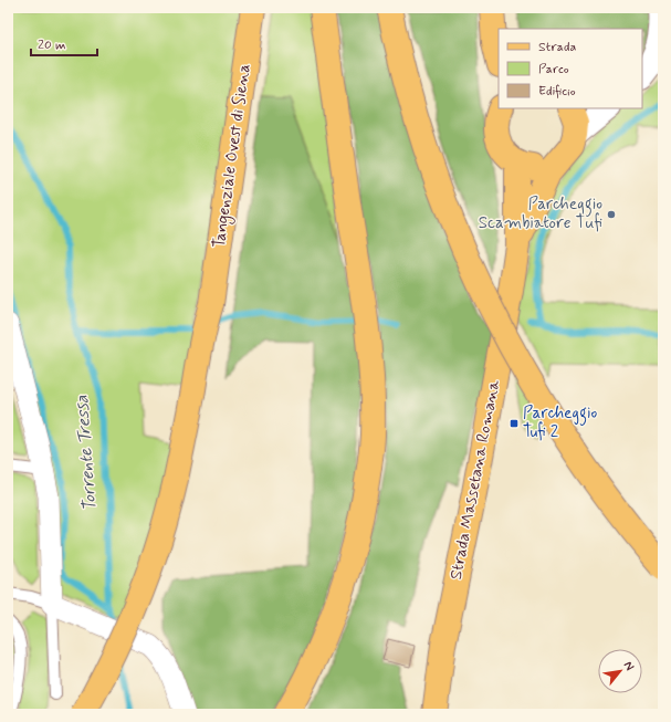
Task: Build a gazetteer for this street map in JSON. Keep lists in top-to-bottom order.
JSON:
{
  "streets": {
    "main road": ["Tangenziale Ovest di Siena", "Strada Massetana Romana"]
  },
  "water": ["Torrente Tressa"],
  "places": {
    "other": ["Parcheggio Scambiatore Tufi"],
    "transit": ["Parcheggio Tufi 2"]
  },
  "legend": ["Strada", "Parco", "Edificio"],
  "scale_bar": "20 m",
  "north": "top right"
}
